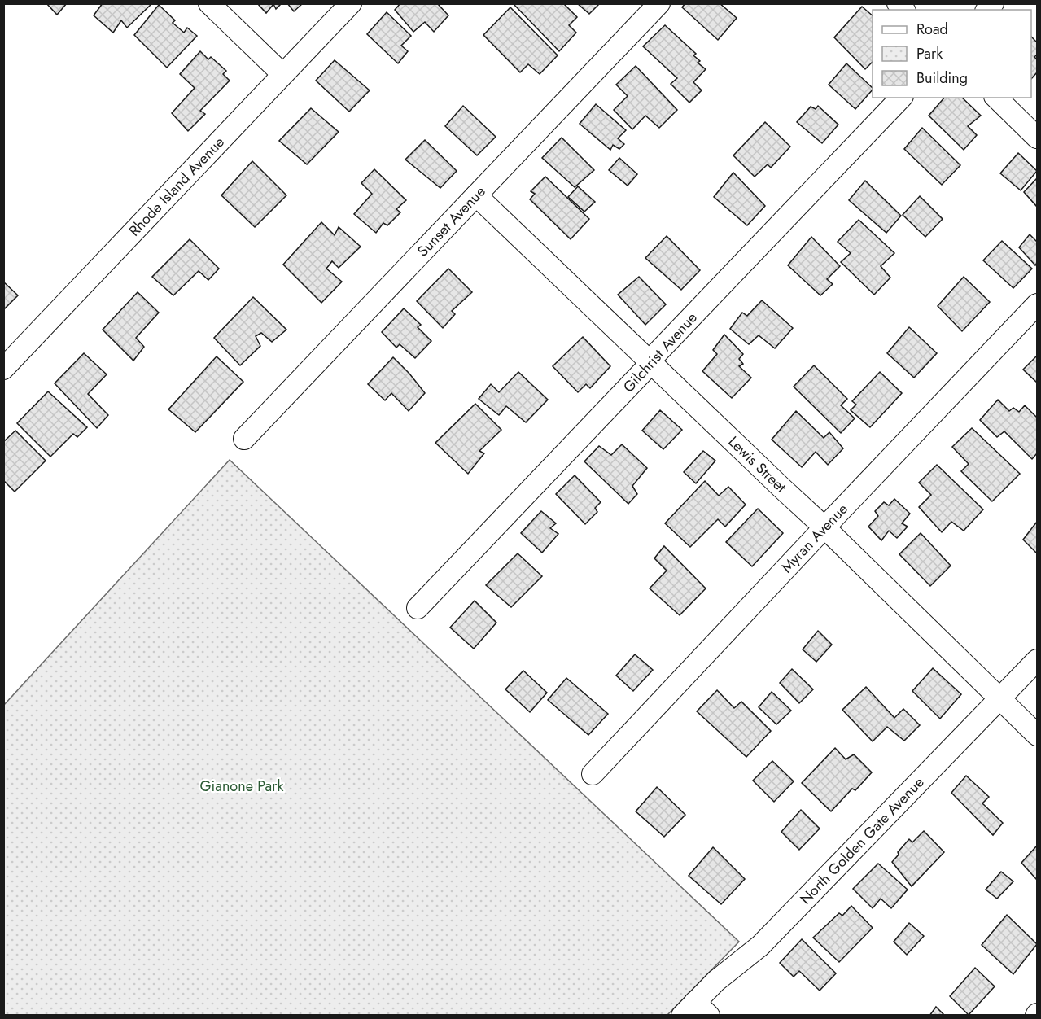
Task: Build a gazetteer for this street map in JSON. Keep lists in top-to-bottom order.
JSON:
{
  "streets": {
    "street": [
      "Rhode Island Avenue",
      "Sunset Avenue",
      "Gilchrist Avenue",
      "Lewis Street",
      "Myran Avenue",
      "North Golden Gate Avenue"
    ]
  },
  "crossings": [
    ["Sunset Avenue", "Lewis Street"],
    ["Gilchrist Avenue", "Lewis Street"],
    ["Lewis Street", "Myran Avenue"],
    ["Lewis Street", "North Golden Gate Avenue"]
  ],
  "parks": ["Gianone Park"],
  "legend": ["Road", "Park", "Building"]
}
